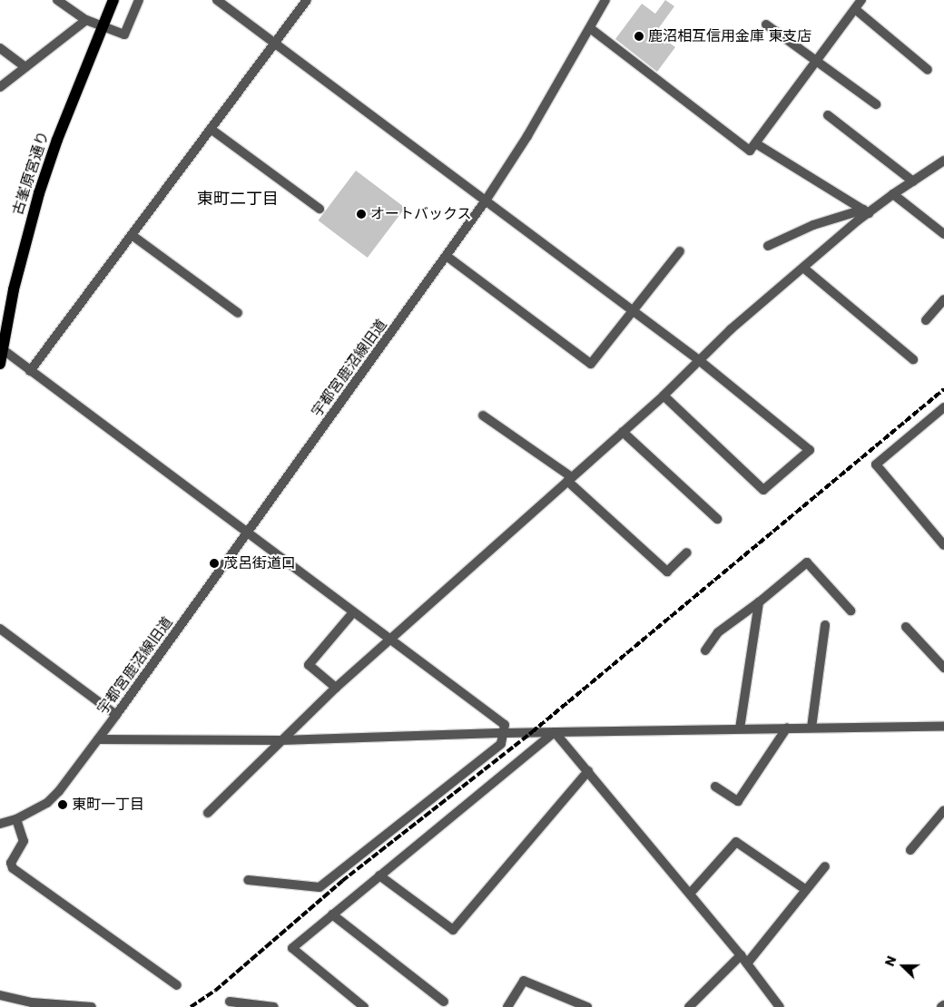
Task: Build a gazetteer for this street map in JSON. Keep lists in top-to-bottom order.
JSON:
{
  "streets": {
    "main road": ["古峯原宮通り"],
    "street": ["宇都宮鹿沼線旧道"]
  },
  "districts": ["東町二丁目"],
  "places": [
    "鹿沼相互信用金庫 東支店",
    "オートバックス",
    "茂呂街道口",
    "東町一丁目"
  ],
  "north": "left"
}
